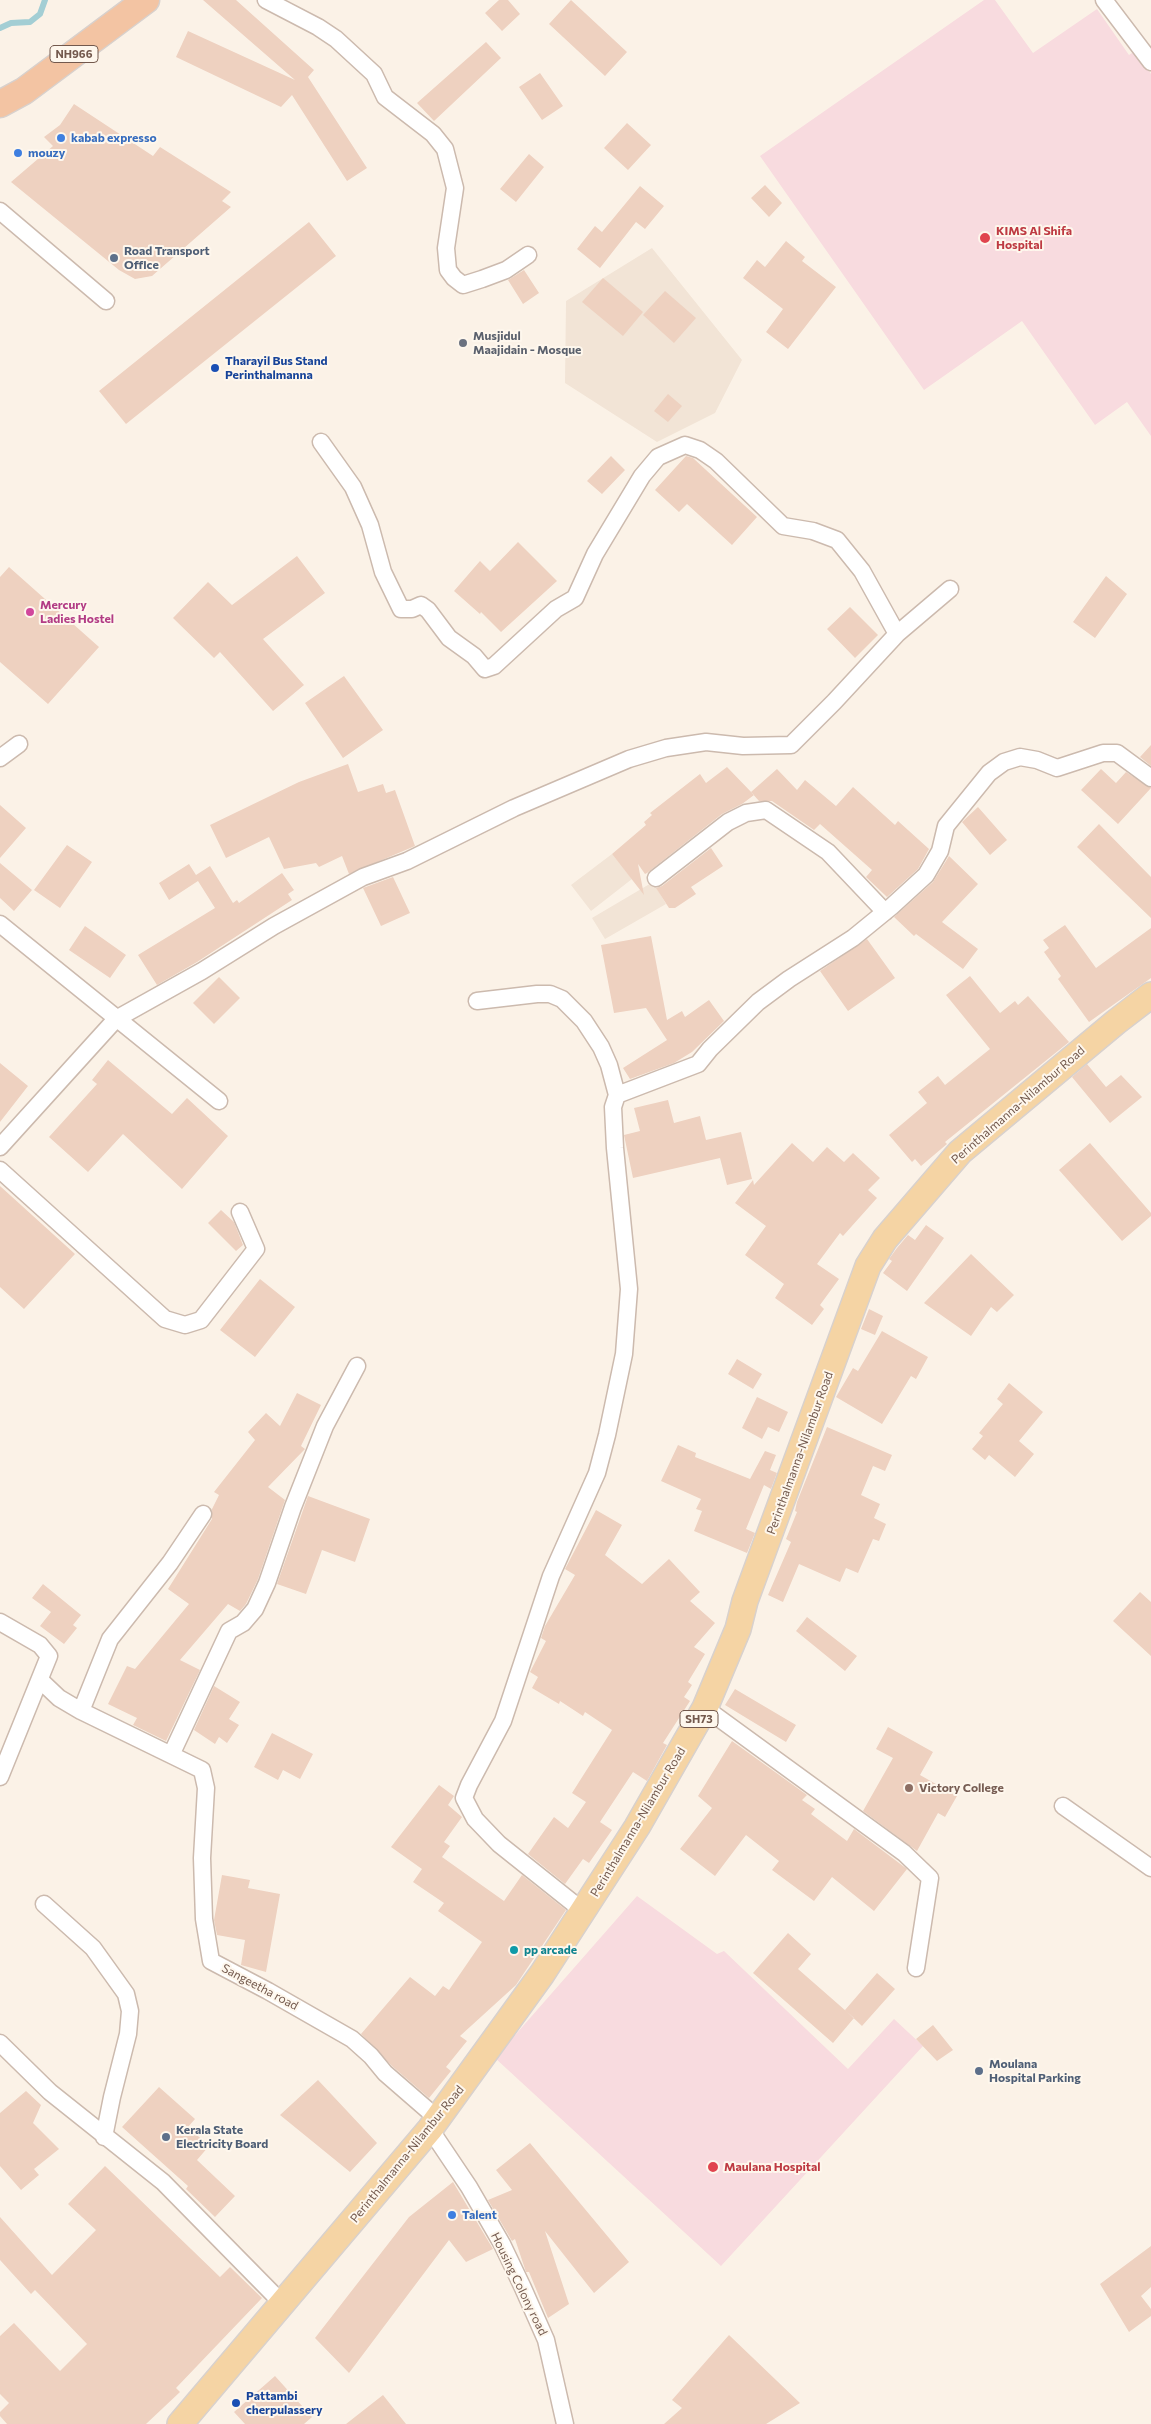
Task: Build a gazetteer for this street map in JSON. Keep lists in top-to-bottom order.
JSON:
{
  "streets": {
    "highway": ["NH966"],
    "main road": ["Perinthalmanna-Nilambur Road", "SH73"],
    "street": ["Sangeetha road", "Housing Colony road"]
  },
  "crossings": [
    ["Perinthalmanna-Nilambur Road", "Sangeetha road"],
    ["Perinthalmanna-Nilambur Road", "Housing Colony road"],
    ["Sangeetha road", "Housing Colony road"]
  ],
  "places": [
    "kabab expresso",
    "mouzy",
    "KIMS Al Shifa Hospital",
    "Road Transport Office",
    "Musjidul Maajidain - Mosque",
    "Tharayil Bus Stand Perinthalmanna",
    "Mercury Ladies Hostel",
    "Victory College",
    "pp arcade",
    "Moulana Hospital Parking",
    "Kerala State Electricity Board",
    "Maulana Hospital",
    "Talent",
    "Pattambi cherpulassery"
  ]
}
